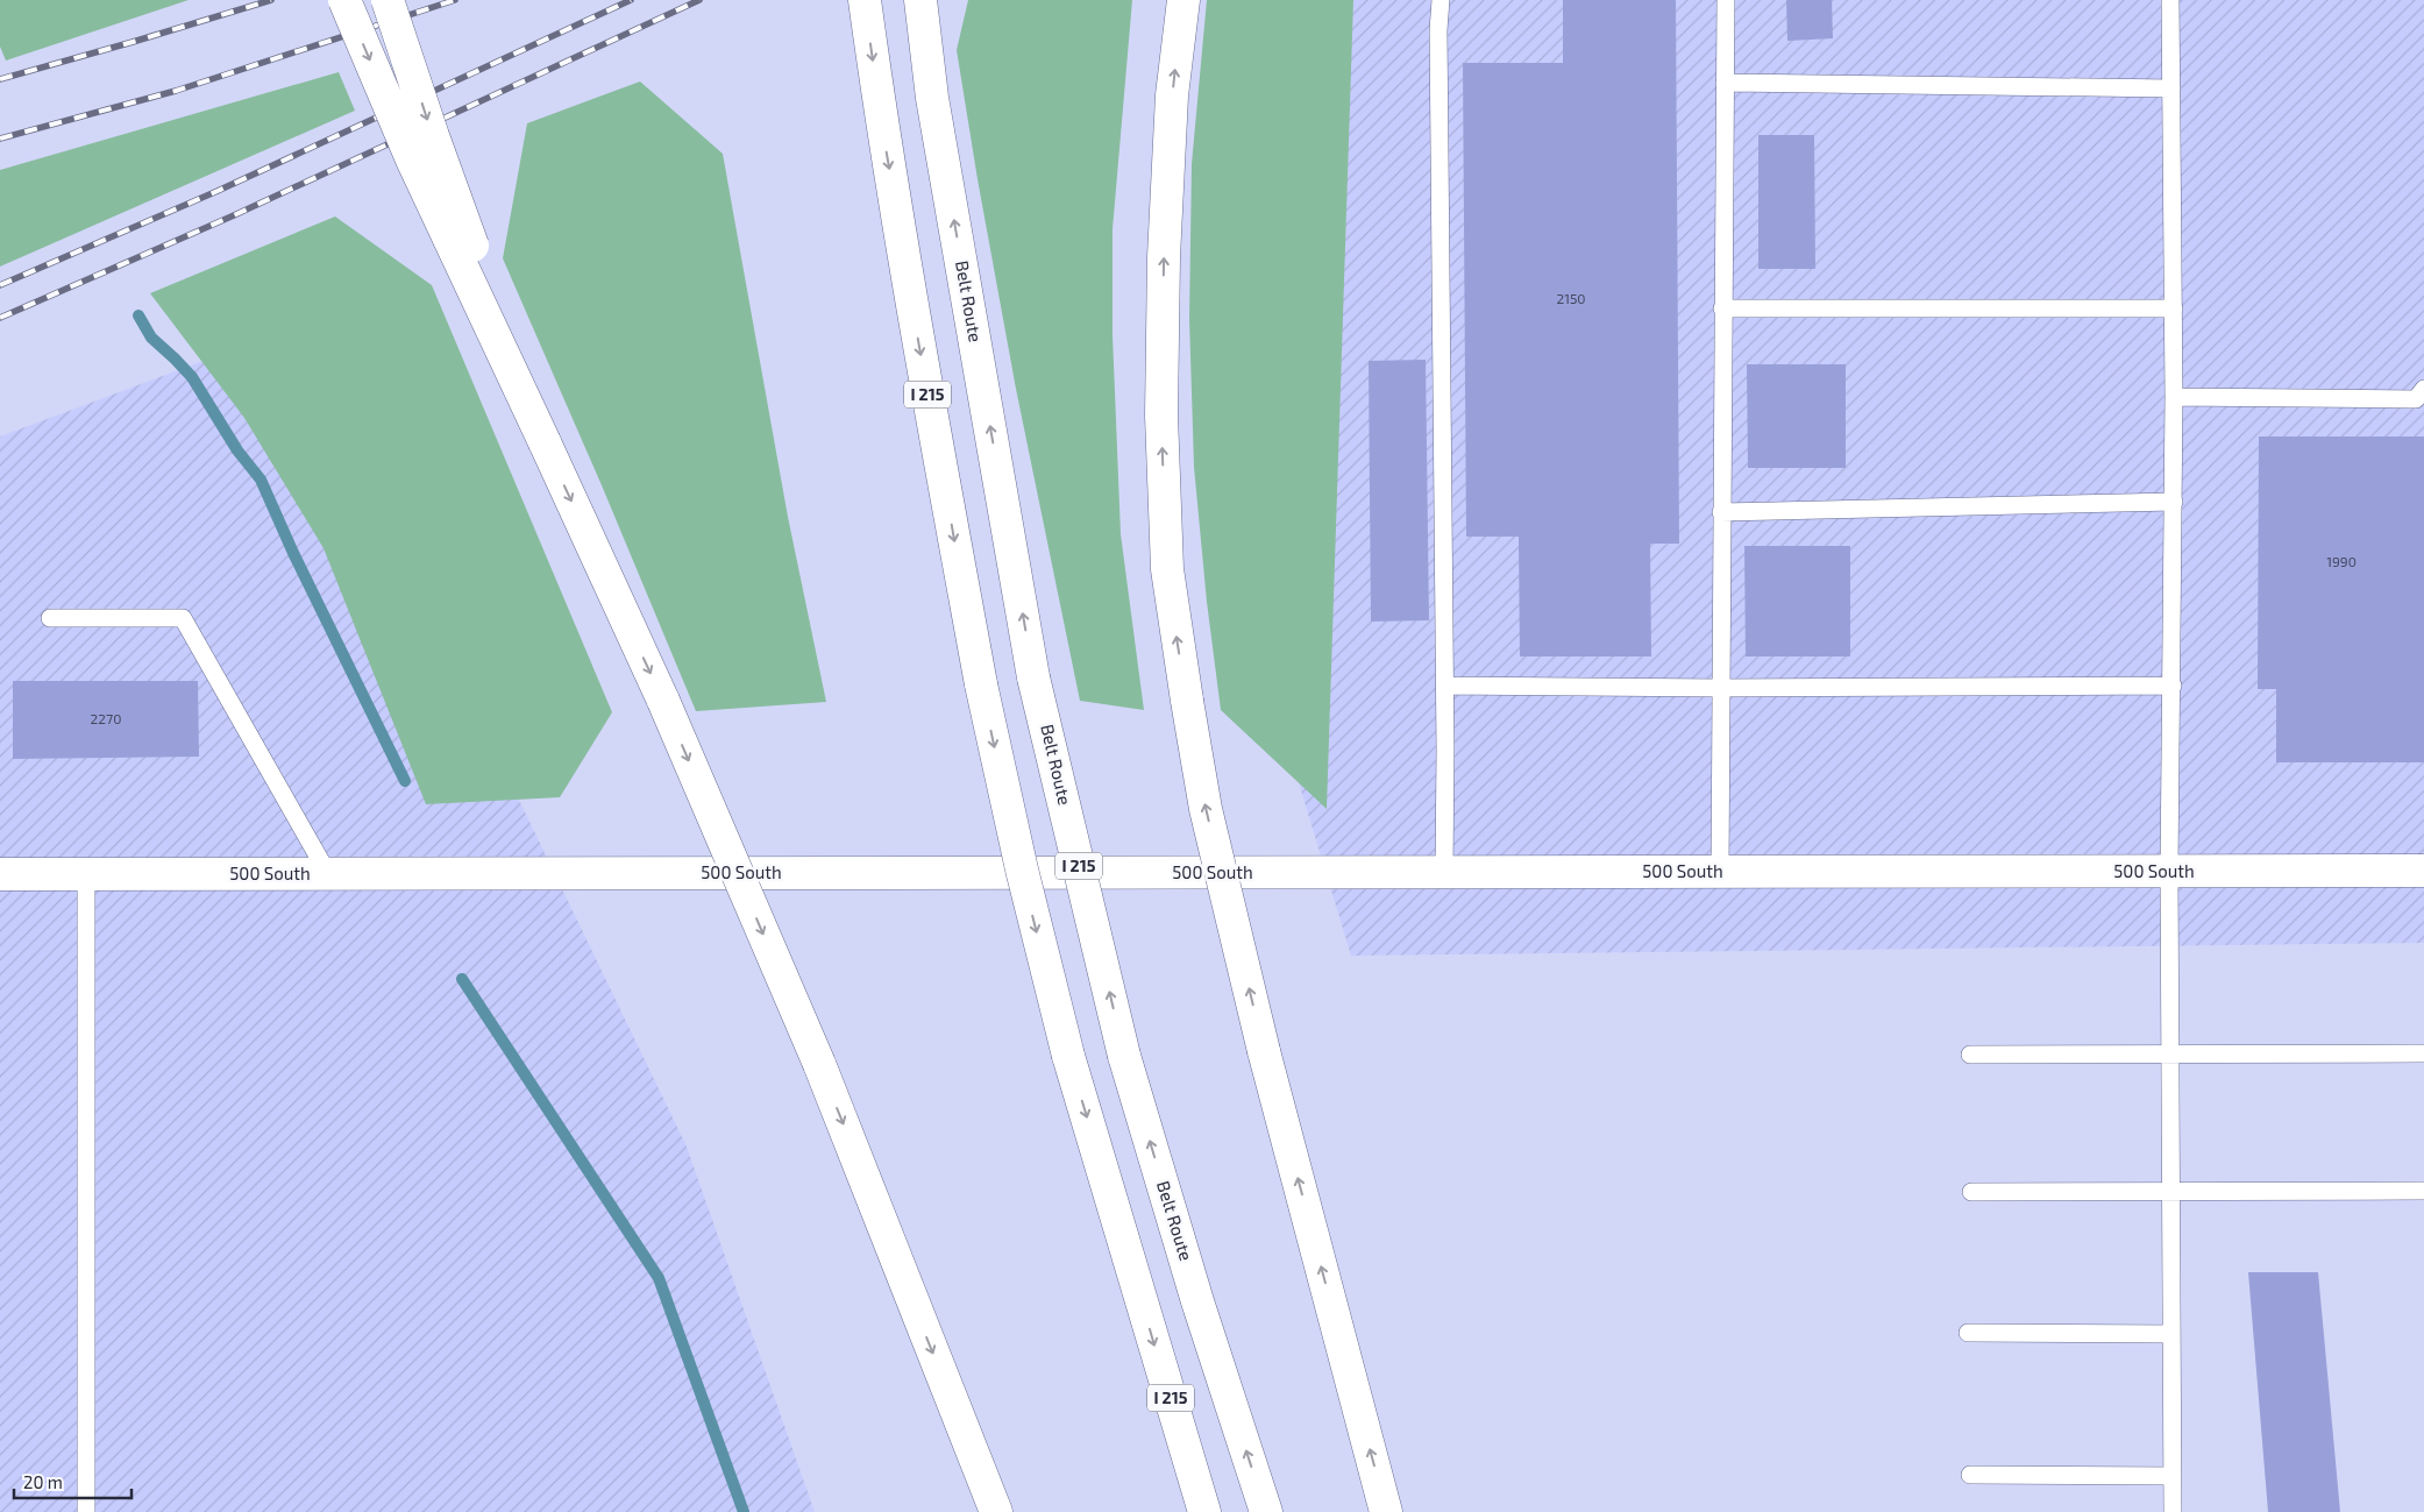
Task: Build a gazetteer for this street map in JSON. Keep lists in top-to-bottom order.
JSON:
{
  "streets": {
    "main road": ["Belt Route", "I 215", "500 South"]
  },
  "house_numbers": ["2150", "1990", "2270"],
  "scale_bar": "20 m"
}
